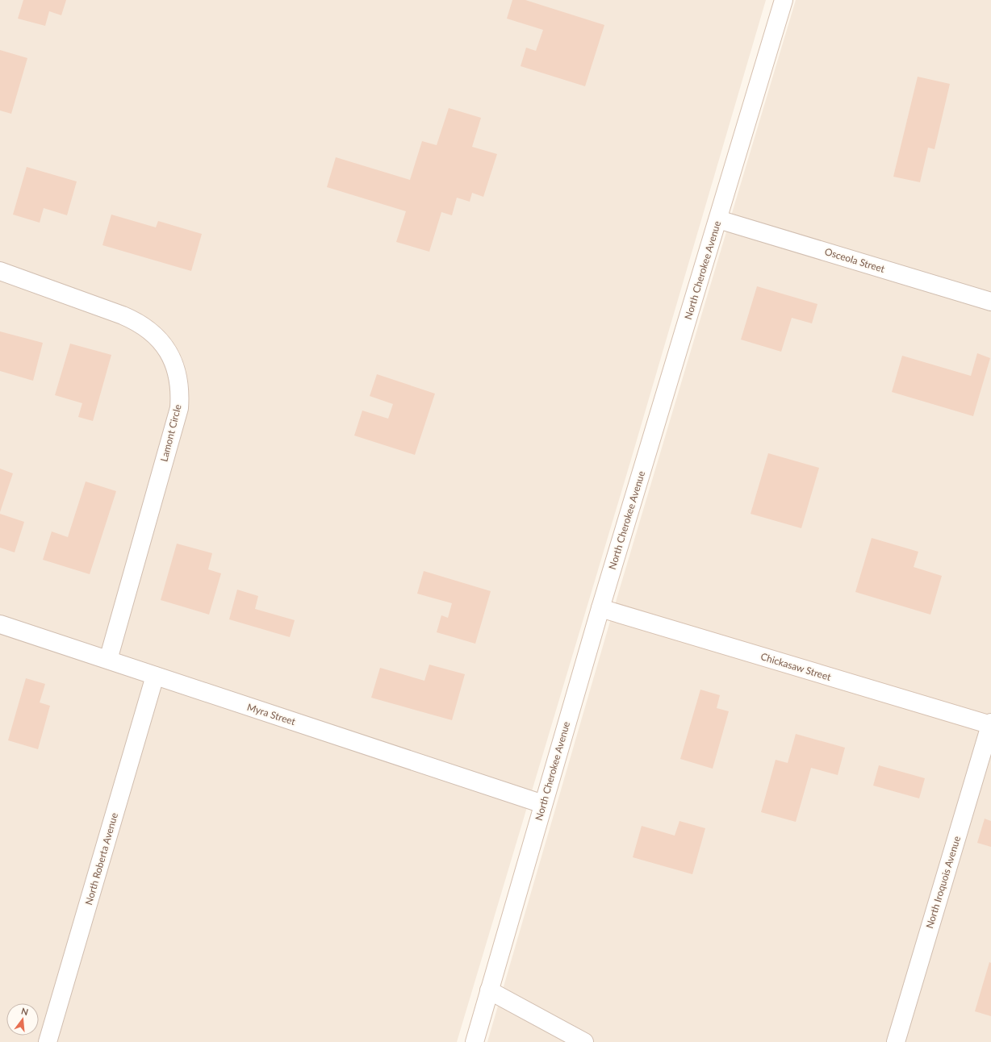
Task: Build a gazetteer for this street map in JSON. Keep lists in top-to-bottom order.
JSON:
{
  "streets": {
    "street": [
      "Osceola Street",
      "North Cherokee Avenue",
      "Lamont Circle",
      "Chickasaw Street",
      "Myra Street",
      "North Roberta Avenue",
      "North Iroquois Avenue"
    ]
  },
  "crossings": [
    ["Osceola Street", "North Cherokee Avenue"],
    ["North Cherokee Avenue", "Chickasaw Street"],
    ["North Cherokee Avenue", "Myra Street"],
    ["Lamont Circle", "Myra Street"],
    ["Chickasaw Street", "North Iroquois Avenue"],
    ["Myra Street", "North Roberta Avenue"]
  ],
  "north": "top"
}
